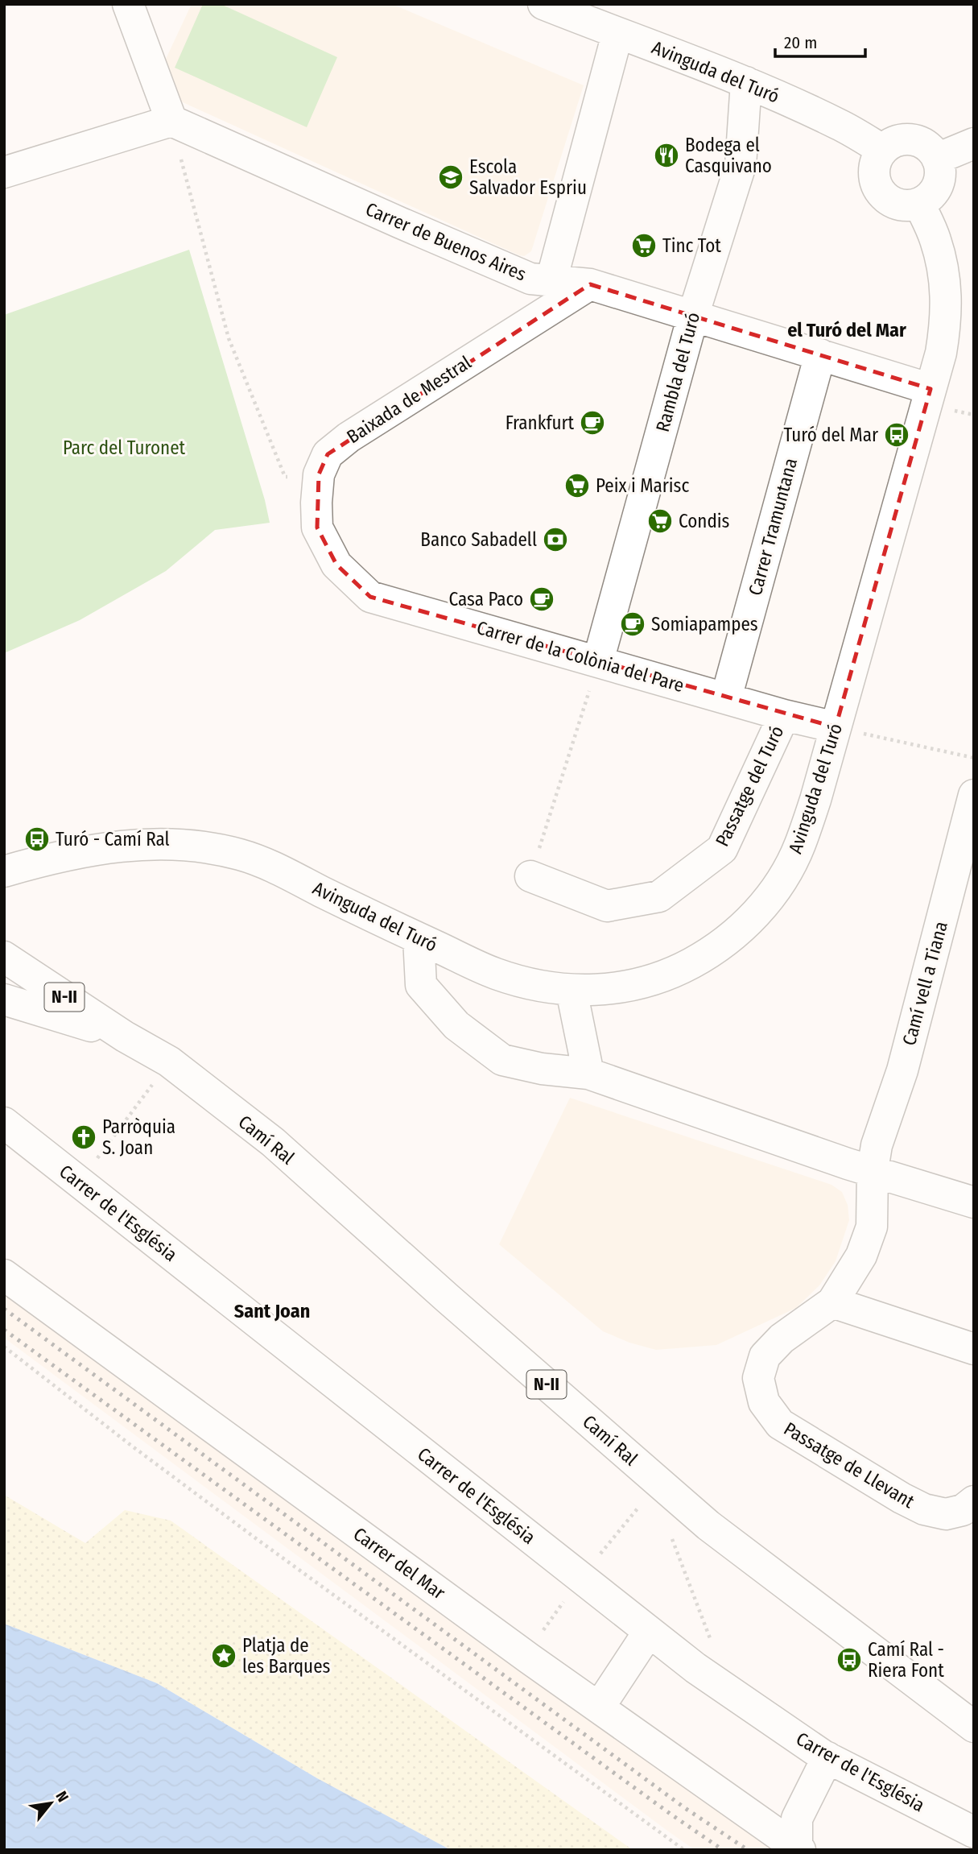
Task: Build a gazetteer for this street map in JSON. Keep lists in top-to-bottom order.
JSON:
{
  "streets": {
    "street": [
      "Avinguda del Turó",
      "Carrer de Buenos Aires",
      "Rambla del Turó",
      "Baixada de Mestral",
      "Carrer Tramuntana",
      "Carrer de la Colònia del Pare",
      "Passatge del Turó",
      "Camí vell a Tiana",
      "N-II",
      "Camí Ral",
      "Carrer de l'Església",
      "Passatge de Llevant",
      "Carrer del Mar"
    ]
  },
  "crossings": [
    ["Avinguda del Turó", "Carrer de Buenos Aires"],
    ["Avinguda del Turó", "Rambla del Turó"],
    ["Avinguda del Turó", "Carrer de la Colònia del Pare"],
    ["Carrer de Buenos Aires", "Rambla del Turó"],
    ["Carrer de Buenos Aires", "Baixada de Mestral"],
    ["Carrer de Buenos Aires", "Carrer Tramuntana"],
    ["Rambla del Turó", "Carrer de la Colònia del Pare"],
    ["Baixada de Mestral", "Carrer de la Colònia del Pare"],
    ["Carrer Tramuntana", "Carrer de la Colònia del Pare"],
    ["Carrer de la Colònia del Pare", "Passatge del Turó"],
    ["Camí vell a Tiana", "Passatge de Llevant"],
    ["Carrer de l'Església", "Carrer del Mar"]
  ],
  "districts": ["el Turó del Mar", "Sant Joan"],
  "parks": ["Parc del Turonet"],
  "places": {
    "restaurant": ["Bodega el Casquivano"],
    "school or university": ["Escola Salvador Espriu"],
    "supermarket": ["Tinc Tot", "Peix i Marisc", "Condis"],
    "cafe": ["Frankfurt", "Casa Paco", "Somiapampes"],
    "bus stop": ["Turó del Mar", "Turó - Camí Ral", "Camí Ral - Riera Font"],
    "bank": ["Banco Sabadell"],
    "church": ["Parròquia S. Joan"],
    "place": ["Platja de les Barques"]
  },
  "scale_bar": "20 m",
  "north": "top right"
}
